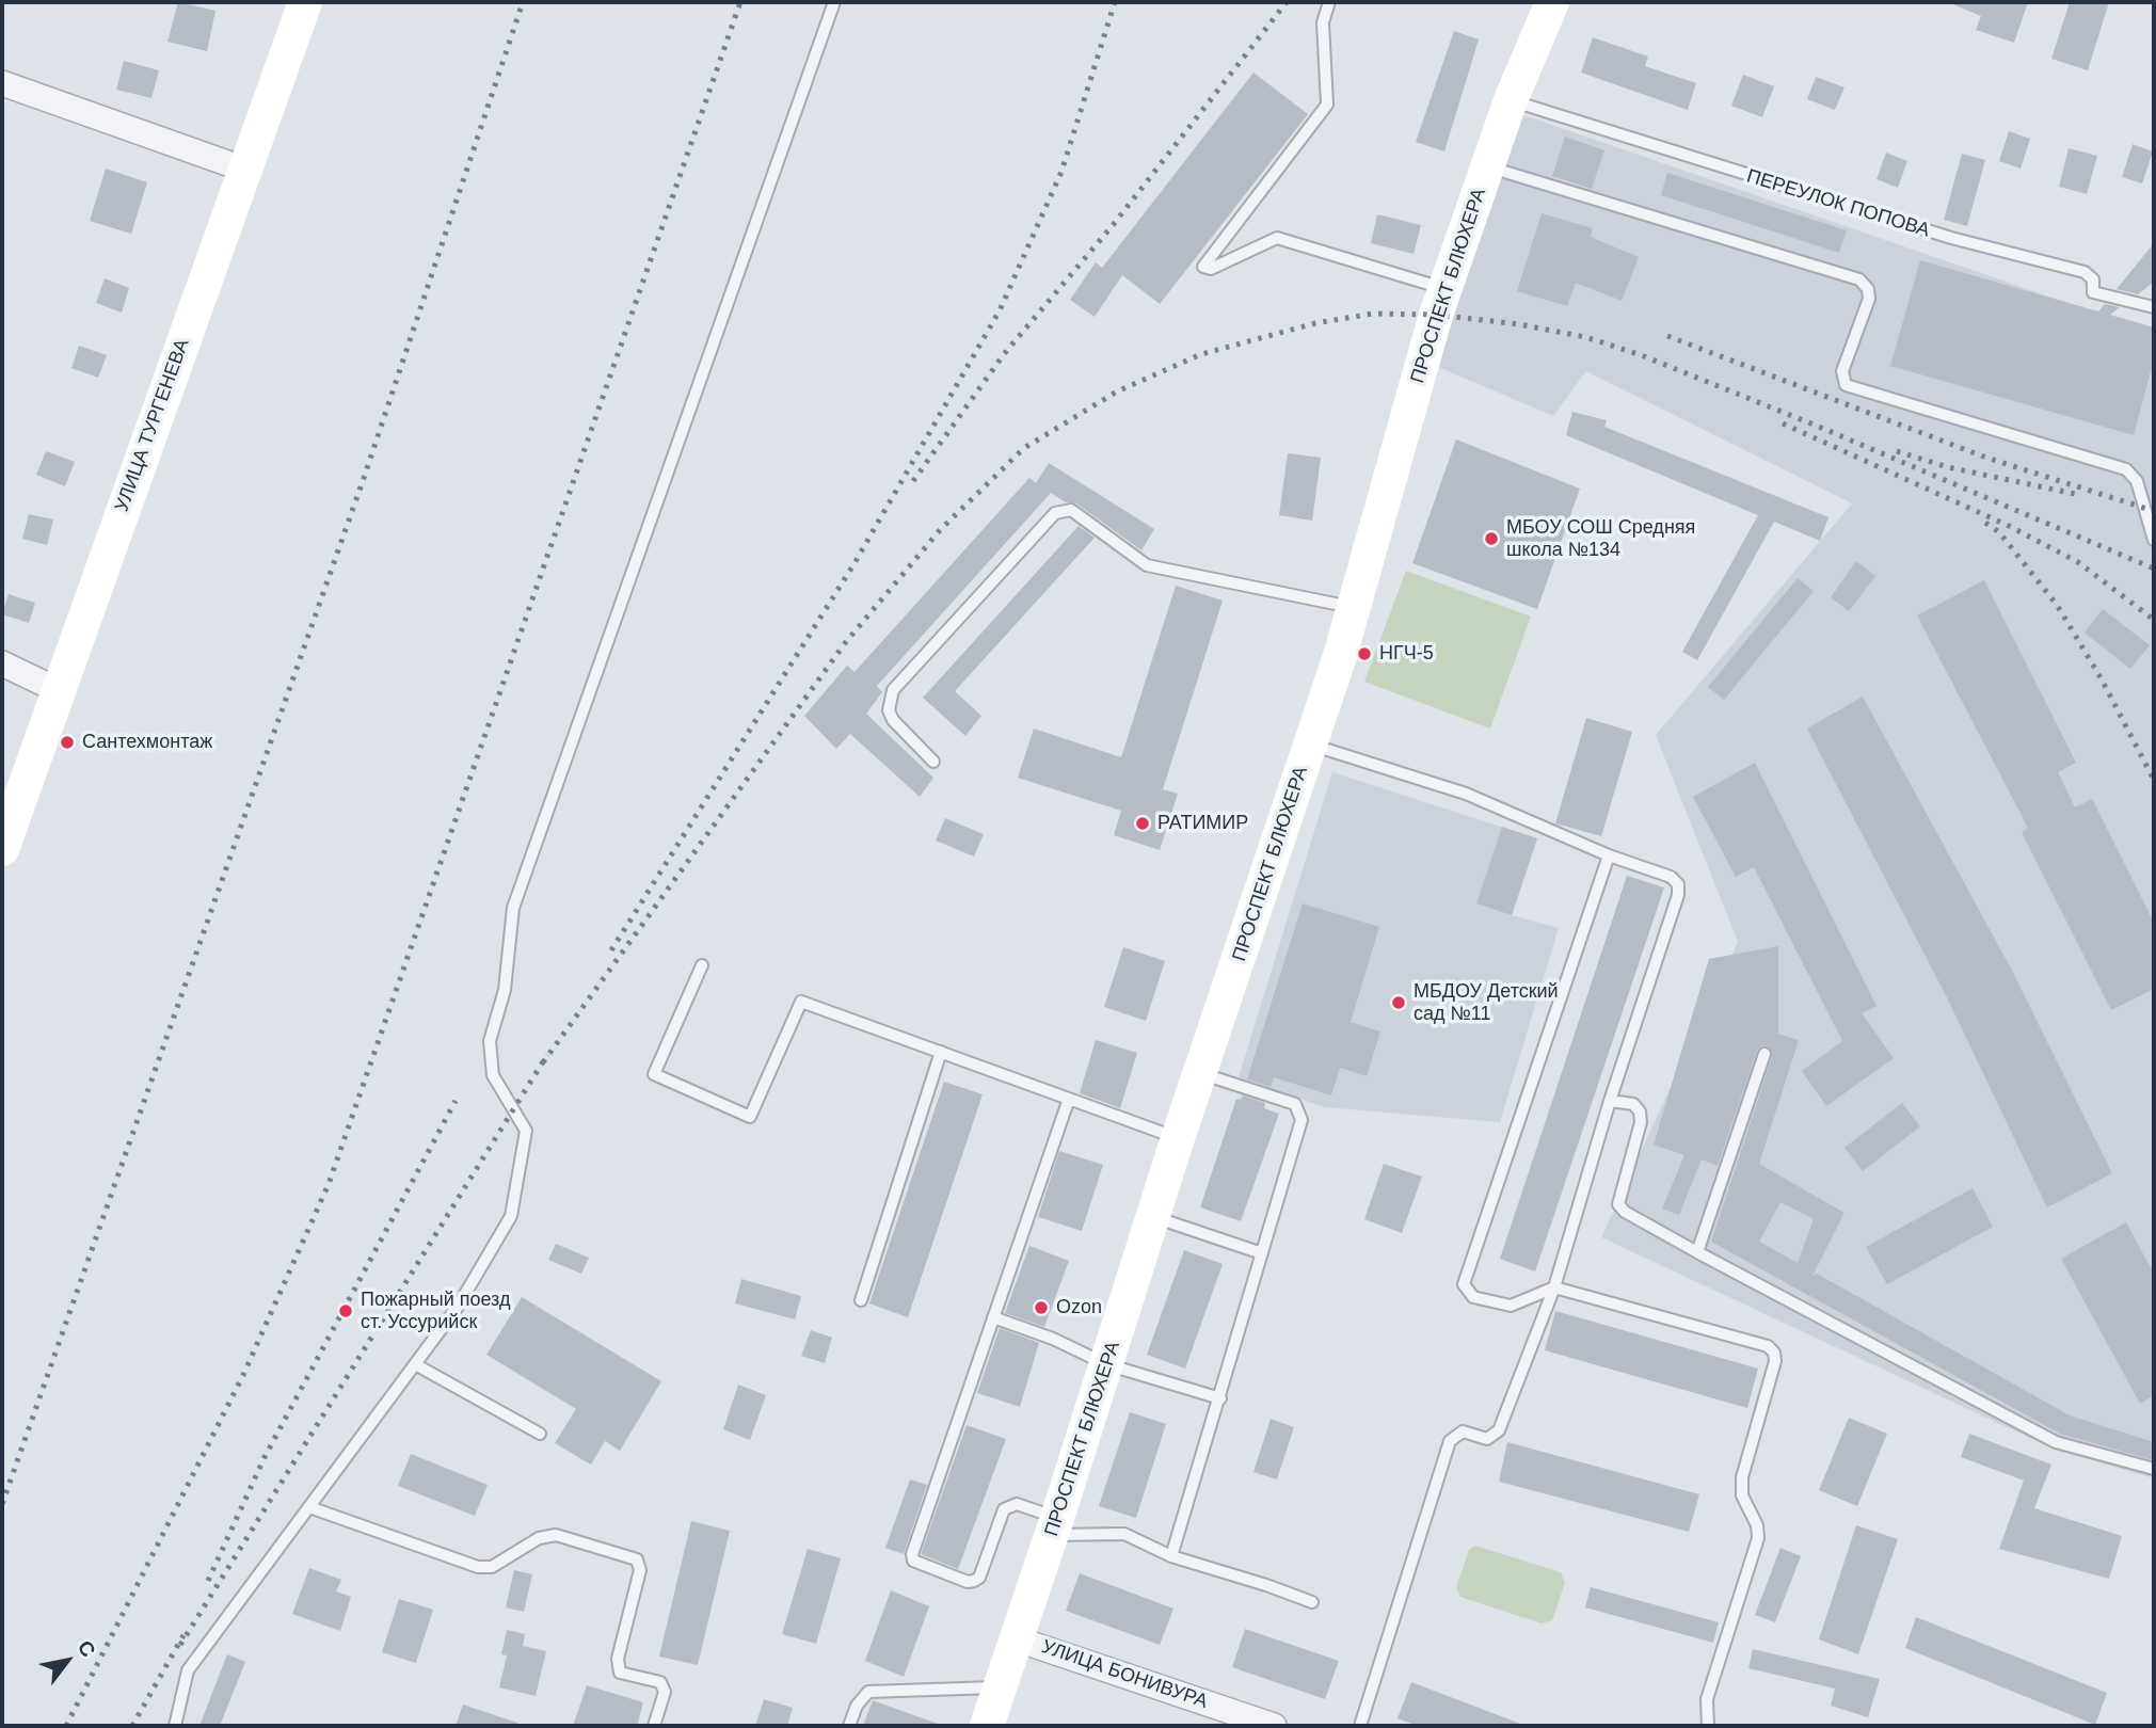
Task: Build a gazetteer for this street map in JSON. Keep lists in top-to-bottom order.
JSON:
{
  "streets": {
    "street": ["ПРОСПЕКТ БЛЮХЕРА", "УЛИЦА ТУРГЕНЕВА", "УЛИЦА БОНИВУРА"],
    "lane": ["ПЕРЕУЛОК ПОПОВА"]
  },
  "crossings": [
    ["ПЕРЕУЛОК ПОПОВА", "ПРОСПЕКТ БЛЮХЕРА"],
    ["ПРОСПЕКТ БЛЮХЕРА", "УЛИЦА БОНИВУРА"]
  ],
  "places": [
    "МБОУ СОШ Средняя школа №134",
    "НГЧ-5",
    "Сантехмонтаж",
    "РАТИМИР",
    "МБДОУ Детский сад №11",
    "Ozon",
    "Пожарный поезд ст. Уссурийск"
  ],
  "north": "top right"
}
